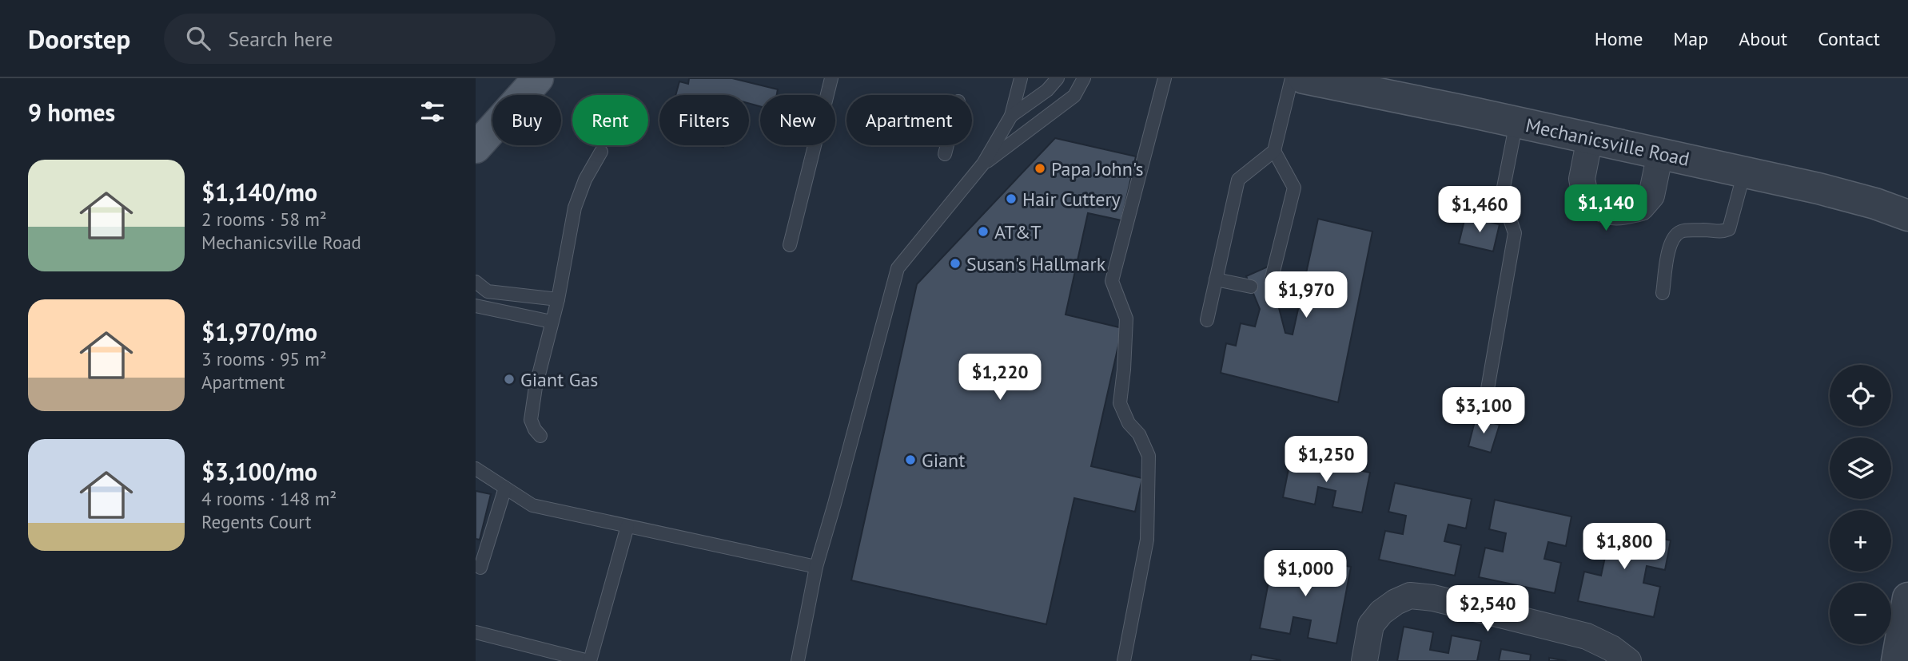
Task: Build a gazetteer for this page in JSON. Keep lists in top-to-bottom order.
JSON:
{
  "streets": {
    "street": ["Mechanicsville Road"]
  },
  "places": [
    "Papa John's",
    "Hair Cuttery",
    "AT&T",
    "Susan's Hallmark",
    "Giant Gas",
    "Giant"
  ],
  "page": {
    "header": "Doorstep",
    "search": "Search here",
    "nav": [
      "Home",
      "Map",
      "About",
      "Contact"
    ],
    "heading": "9 homes",
    "chip": [
      "Buy",
      "Rent",
      "Filters",
      "New",
      "Apartment"
    ],
    "list": [
      {
        "name": "$1,140/mo",
        "note": "2 rooms · 58 m² · Mechanicsville Road"
      },
      {
        "name": "$1,970/mo",
        "note": "3 rooms · 95 m² · Apartment"
      },
      {
        "name": "$3,100/mo",
        "note": "4 rooms · 148 m² · Regents Court"
      }
    ],
    "price": [
      "$1,140",
      "$1,460",
      "$1,970",
      "$1,220",
      "$3,100",
      "$1,250",
      "$1,800",
      "$1,000",
      "$2,540"
    ],
    "map_buttons": ["+", "−"]
  }
}
